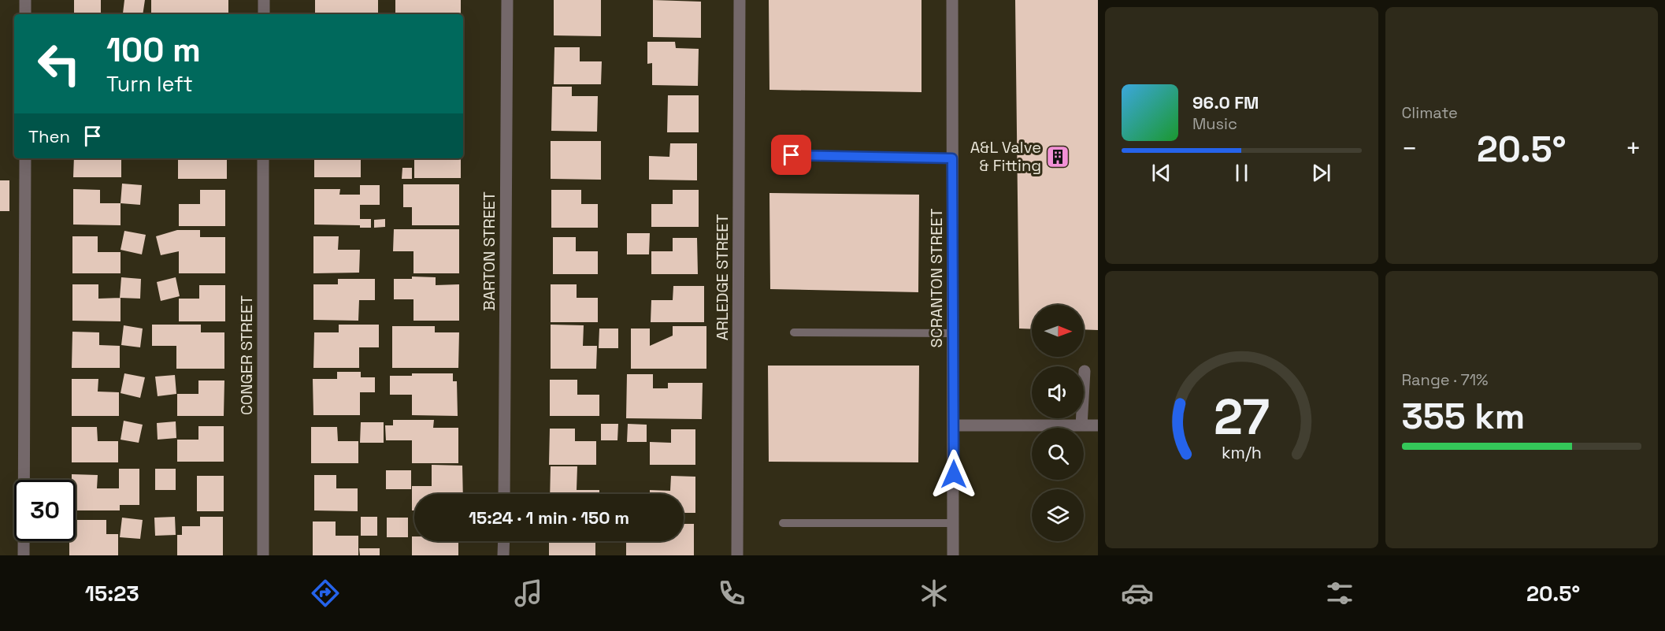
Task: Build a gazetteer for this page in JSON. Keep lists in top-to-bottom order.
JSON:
{
  "streets": {
    "street": [
      "BARTON STREET",
      "ARLEDGE STREET",
      "SCRANTON STREET",
      "CONGER STREET"
    ]
  },
  "places": {
    "building": ["A&L Valve & Fitting"]
  },
  "north": "right",
  "page": {
    "tile": [
      "Climate",
      ["Range · 71%", "355 km"]
    ],
    "turn": ["100 m", "Turn left"],
    "song": ["96.0 FM", "Music"],
    "then": "Then",
    "heat": ["−", "20.5°", "+"],
    "limit": "30",
    "trip": "15:24 · 1 min · 150 m",
    "tabs": ["15:23", "20.5°"],
    "gauge": ["27", "km/h"]
  }
}
